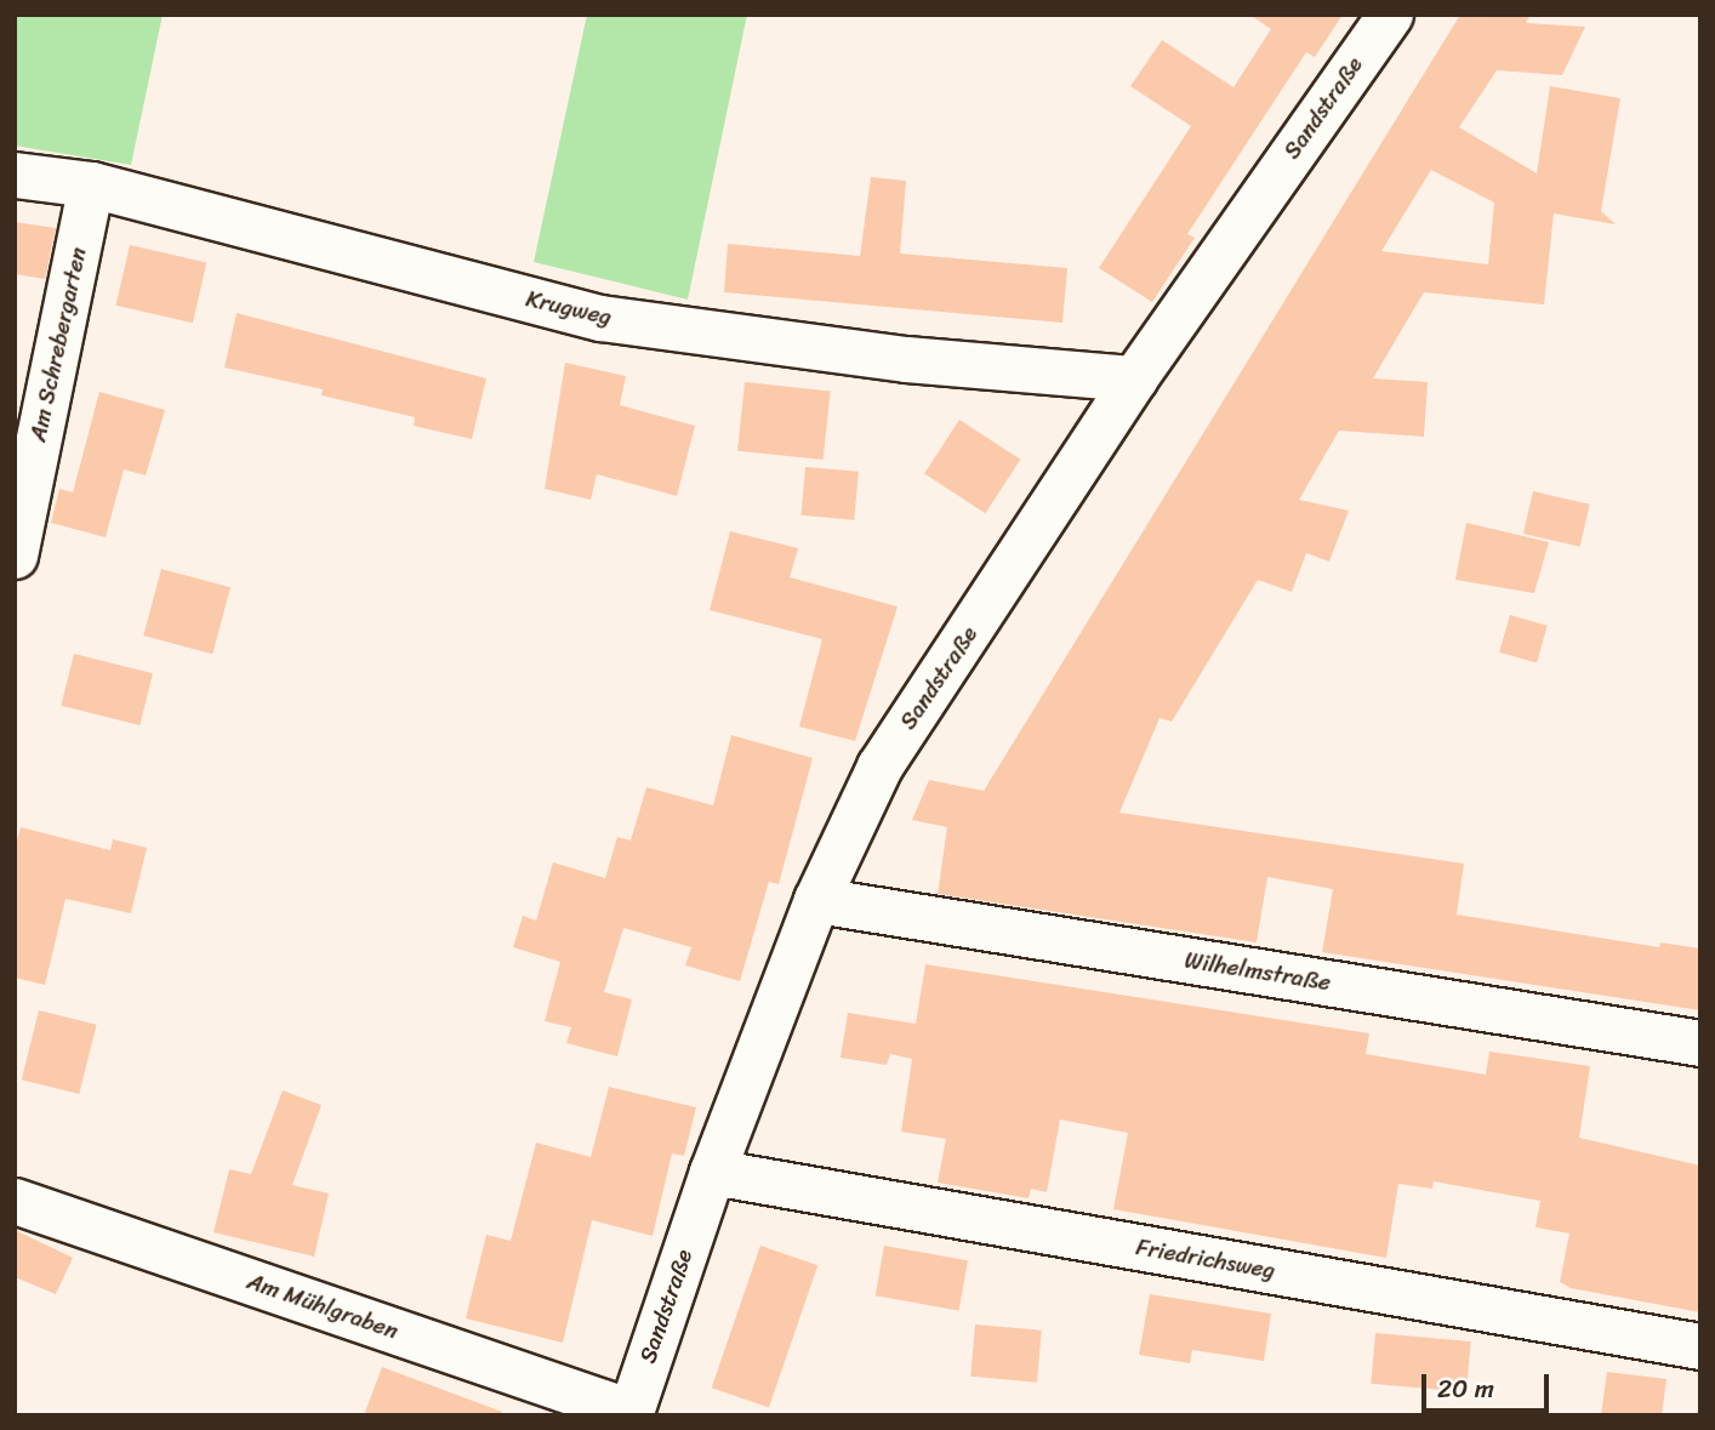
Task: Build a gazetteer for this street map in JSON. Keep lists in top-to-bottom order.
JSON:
{
  "streets": {
    "street": [
      "Sandstraße",
      "Krugweg",
      "Am Schrebergarten",
      "Wilhelmstraße",
      "Friedrichsweg",
      "Am Mühlgraben"
    ]
  },
  "crossings": [
    ["Sandstraße", "Krugweg"],
    ["Sandstraße", "Wilhelmstraße"],
    ["Sandstraße", "Friedrichsweg"],
    ["Sandstraße", "Am Mühlgraben"],
    ["Krugweg", "Am Schrebergarten"]
  ],
  "scale_bar": "20 m"
}
